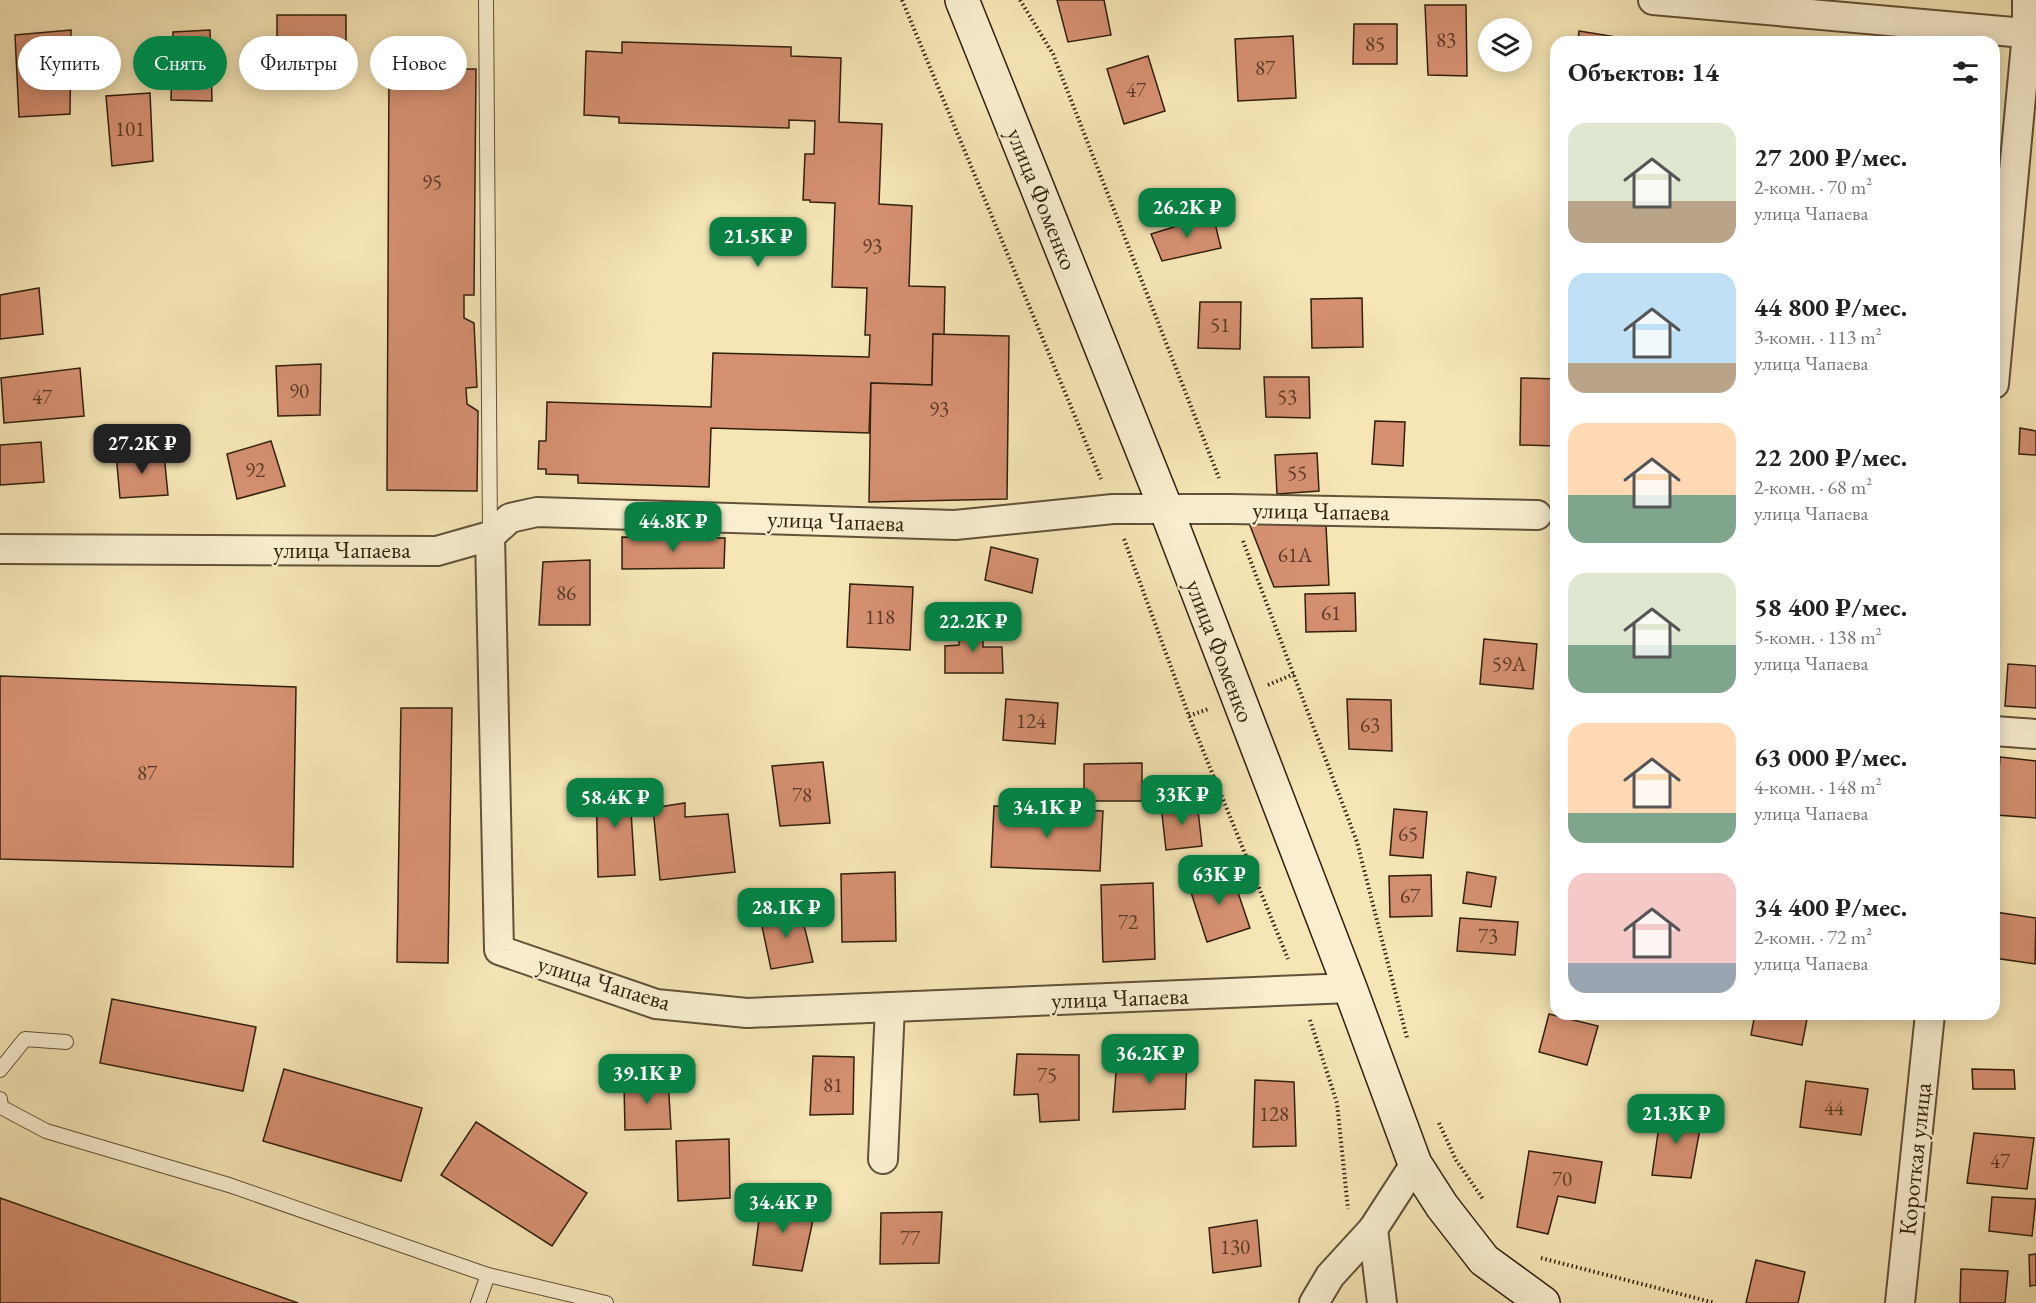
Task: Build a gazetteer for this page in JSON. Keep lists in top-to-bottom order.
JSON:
{
  "streets": {
    "main road": ["улица Фоменко"],
    "street": ["улица Чапаева", "Короткая улица"]
  },
  "crossings": [
    ["улица Фоменко", "улица Чапаева"]
  ],
  "house_numbers": [
    "83",
    "85",
    "87",
    "47",
    "101",
    "95",
    "93",
    "51",
    "90",
    "47",
    "53",
    "93",
    "92",
    "55",
    "61А",
    "86",
    "61",
    "118",
    "59А",
    "124",
    "63",
    "87",
    "78",
    "65",
    "67",
    "72",
    "73",
    "75",
    "81",
    "44",
    "128",
    "47",
    "70",
    "77",
    "130"
  ],
  "page": {
    "chip": [
      "Купить",
      "Снять",
      "Фильтры",
      "Новое"
    ],
    "heading": "Объектов: 14",
    "list": [
      {
        "name": "27 200 ₽/мес.",
        "note": "2-комн. · 70 m² · улица Чапаева"
      },
      {
        "name": "44 800 ₽/мес.",
        "note": "3-комн. · 113 m² · улица Чапаева"
      },
      {
        "name": "22 200 ₽/мес.",
        "note": "2-комн. · 68 m² · улица Чапаева"
      },
      {
        "name": "58 400 ₽/мес.",
        "note": "5-комн. · 138 m² · улица Чапаева"
      },
      {
        "name": "63 000 ₽/мес.",
        "note": "4-комн. · 148 m² · улица Чапаева"
      },
      {
        "name": "34 400 ₽/мес.",
        "note": "2-комн. · 72 m² · улица Чапаева"
      }
    ],
    "price": [
      "26.2K ₽",
      "21.5K ₽",
      "27.2K ₽",
      "44.8K ₽",
      "22.2K ₽",
      "33K ₽",
      "58.4K ₽",
      "34.1K ₽",
      "63K ₽",
      "28.1K ₽",
      "36.2K ₽",
      "39.1K ₽",
      "21.3K ₽",
      "34.4K ₽"
    ]
  }
}
